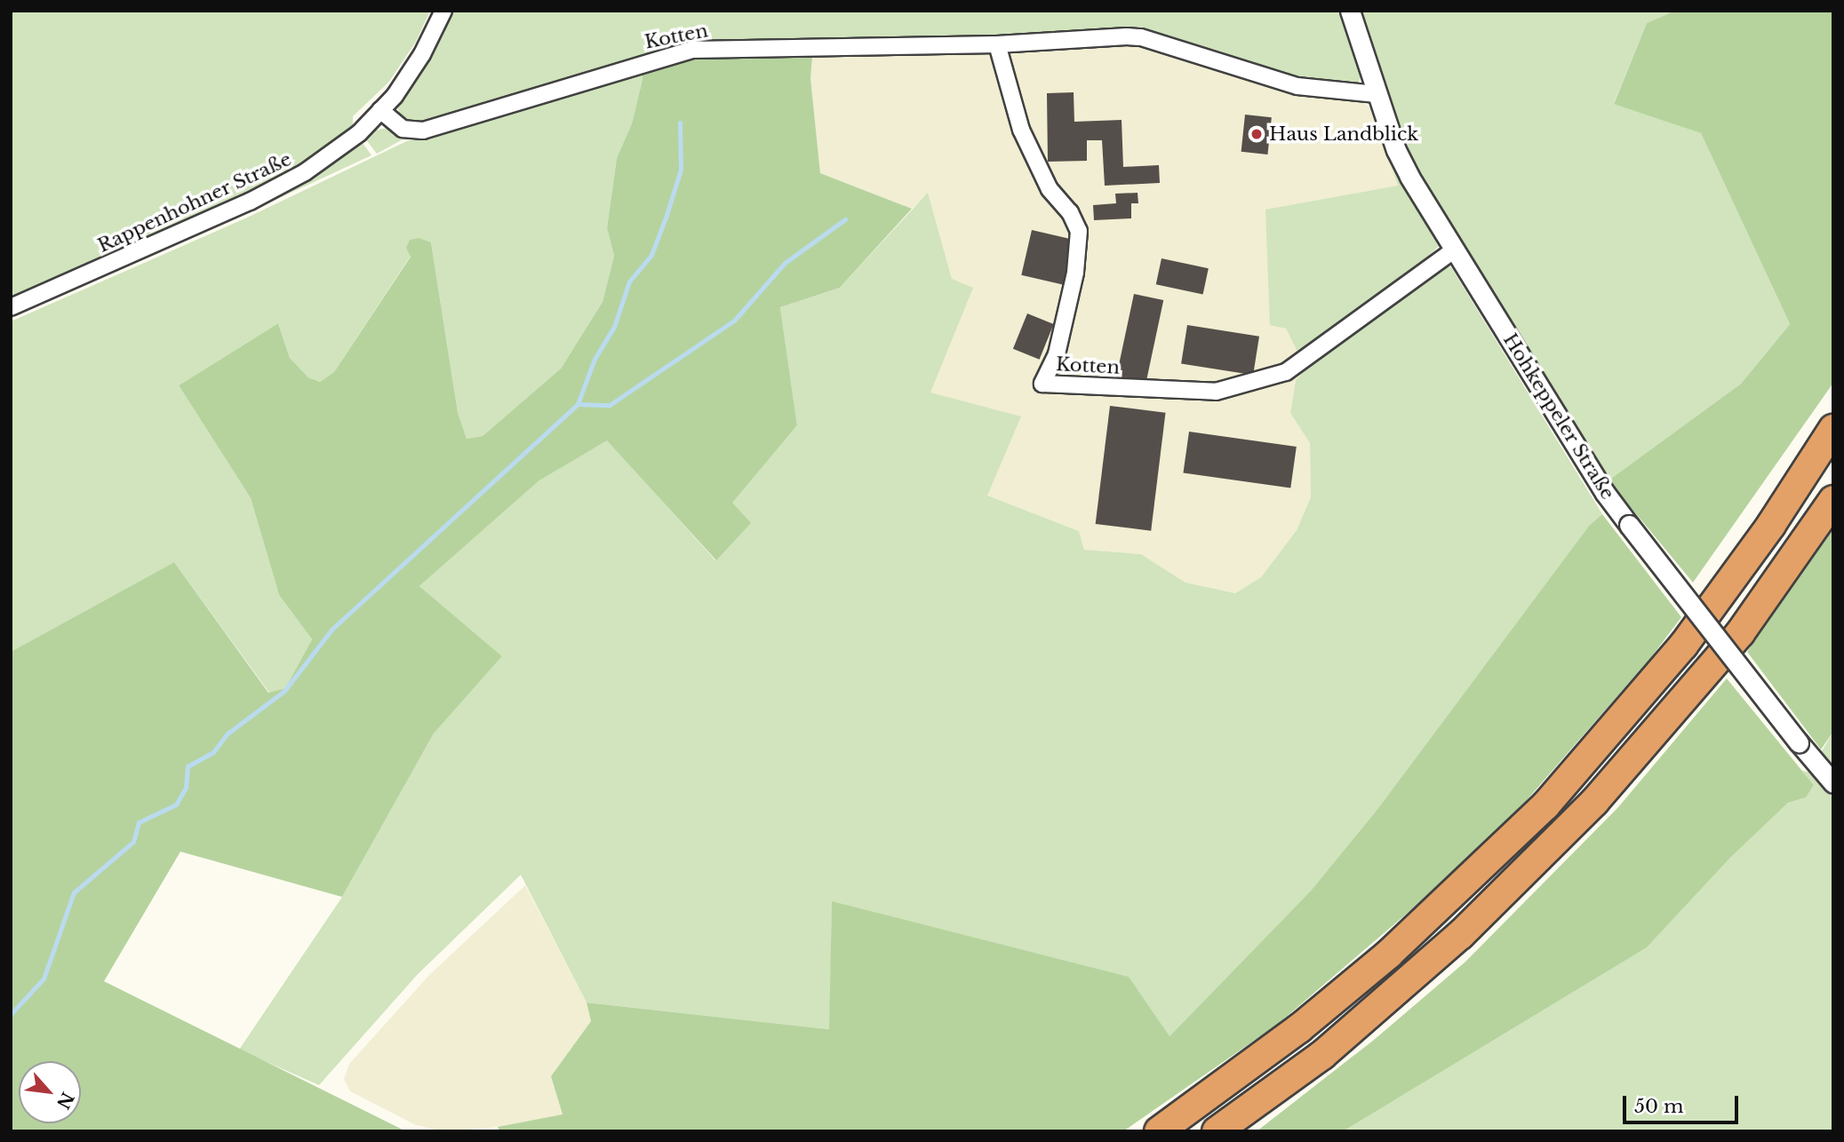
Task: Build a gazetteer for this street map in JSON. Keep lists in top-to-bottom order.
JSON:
{
  "streets": {
    "street": ["Kotten", "Rappenhohner Straße", "Hohkeppeler Straße"]
  },
  "crossings": [
    ["Kotten", "Rappenhohner Straße"],
    ["Kotten", "Hohkeppeler Straße"]
  ],
  "places": ["Haus Landblick"],
  "scale_bar": "50 m",
  "north": "bottom right"
}
